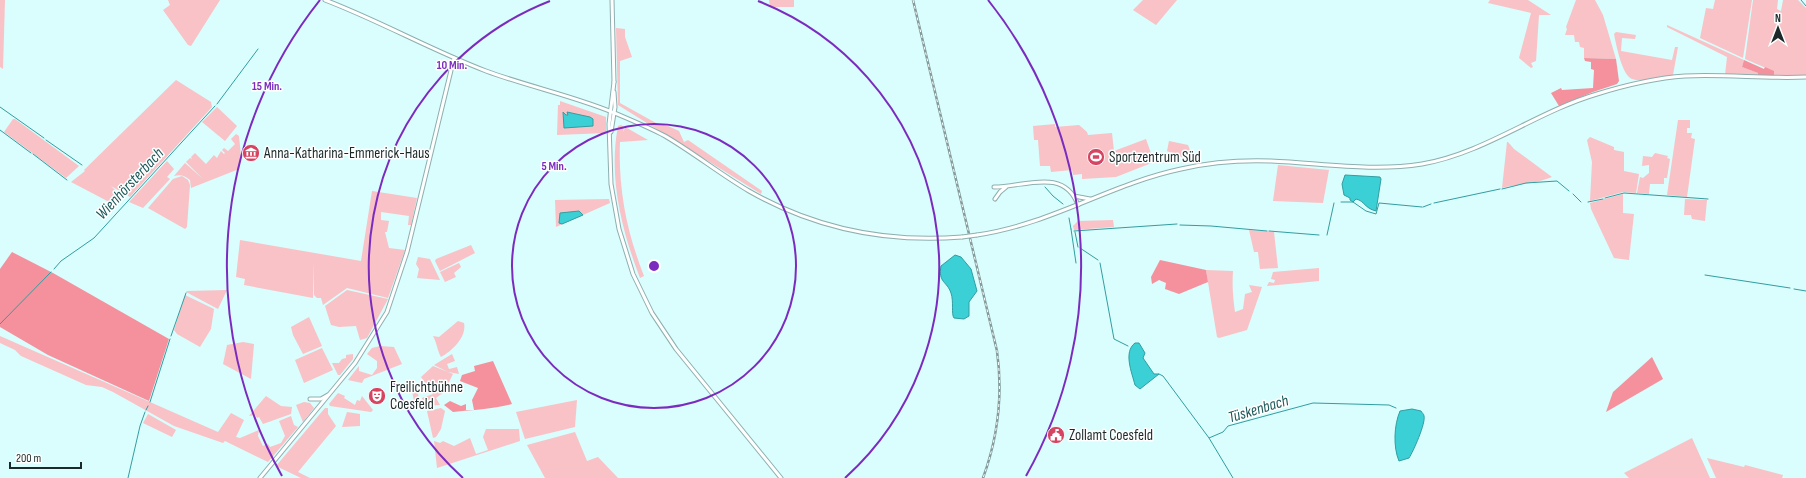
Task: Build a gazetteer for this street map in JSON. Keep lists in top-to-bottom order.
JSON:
{
  "water": ["Wienhörsterbach", "Tüskenbach"],
  "places": {
    "museum": ["Anna-Katharina-Emmerick-Haus"],
    "sports": ["Sportzentrum Süd"],
    "theatre": ["Freilichtbühne Coesfeld"],
    "public building": ["Zollamt Coesfeld"]
  },
  "scale_bar": "200 m",
  "north": "top",
  "rings": ["10 Min.", "15 Min.", "5 Min."]
}
